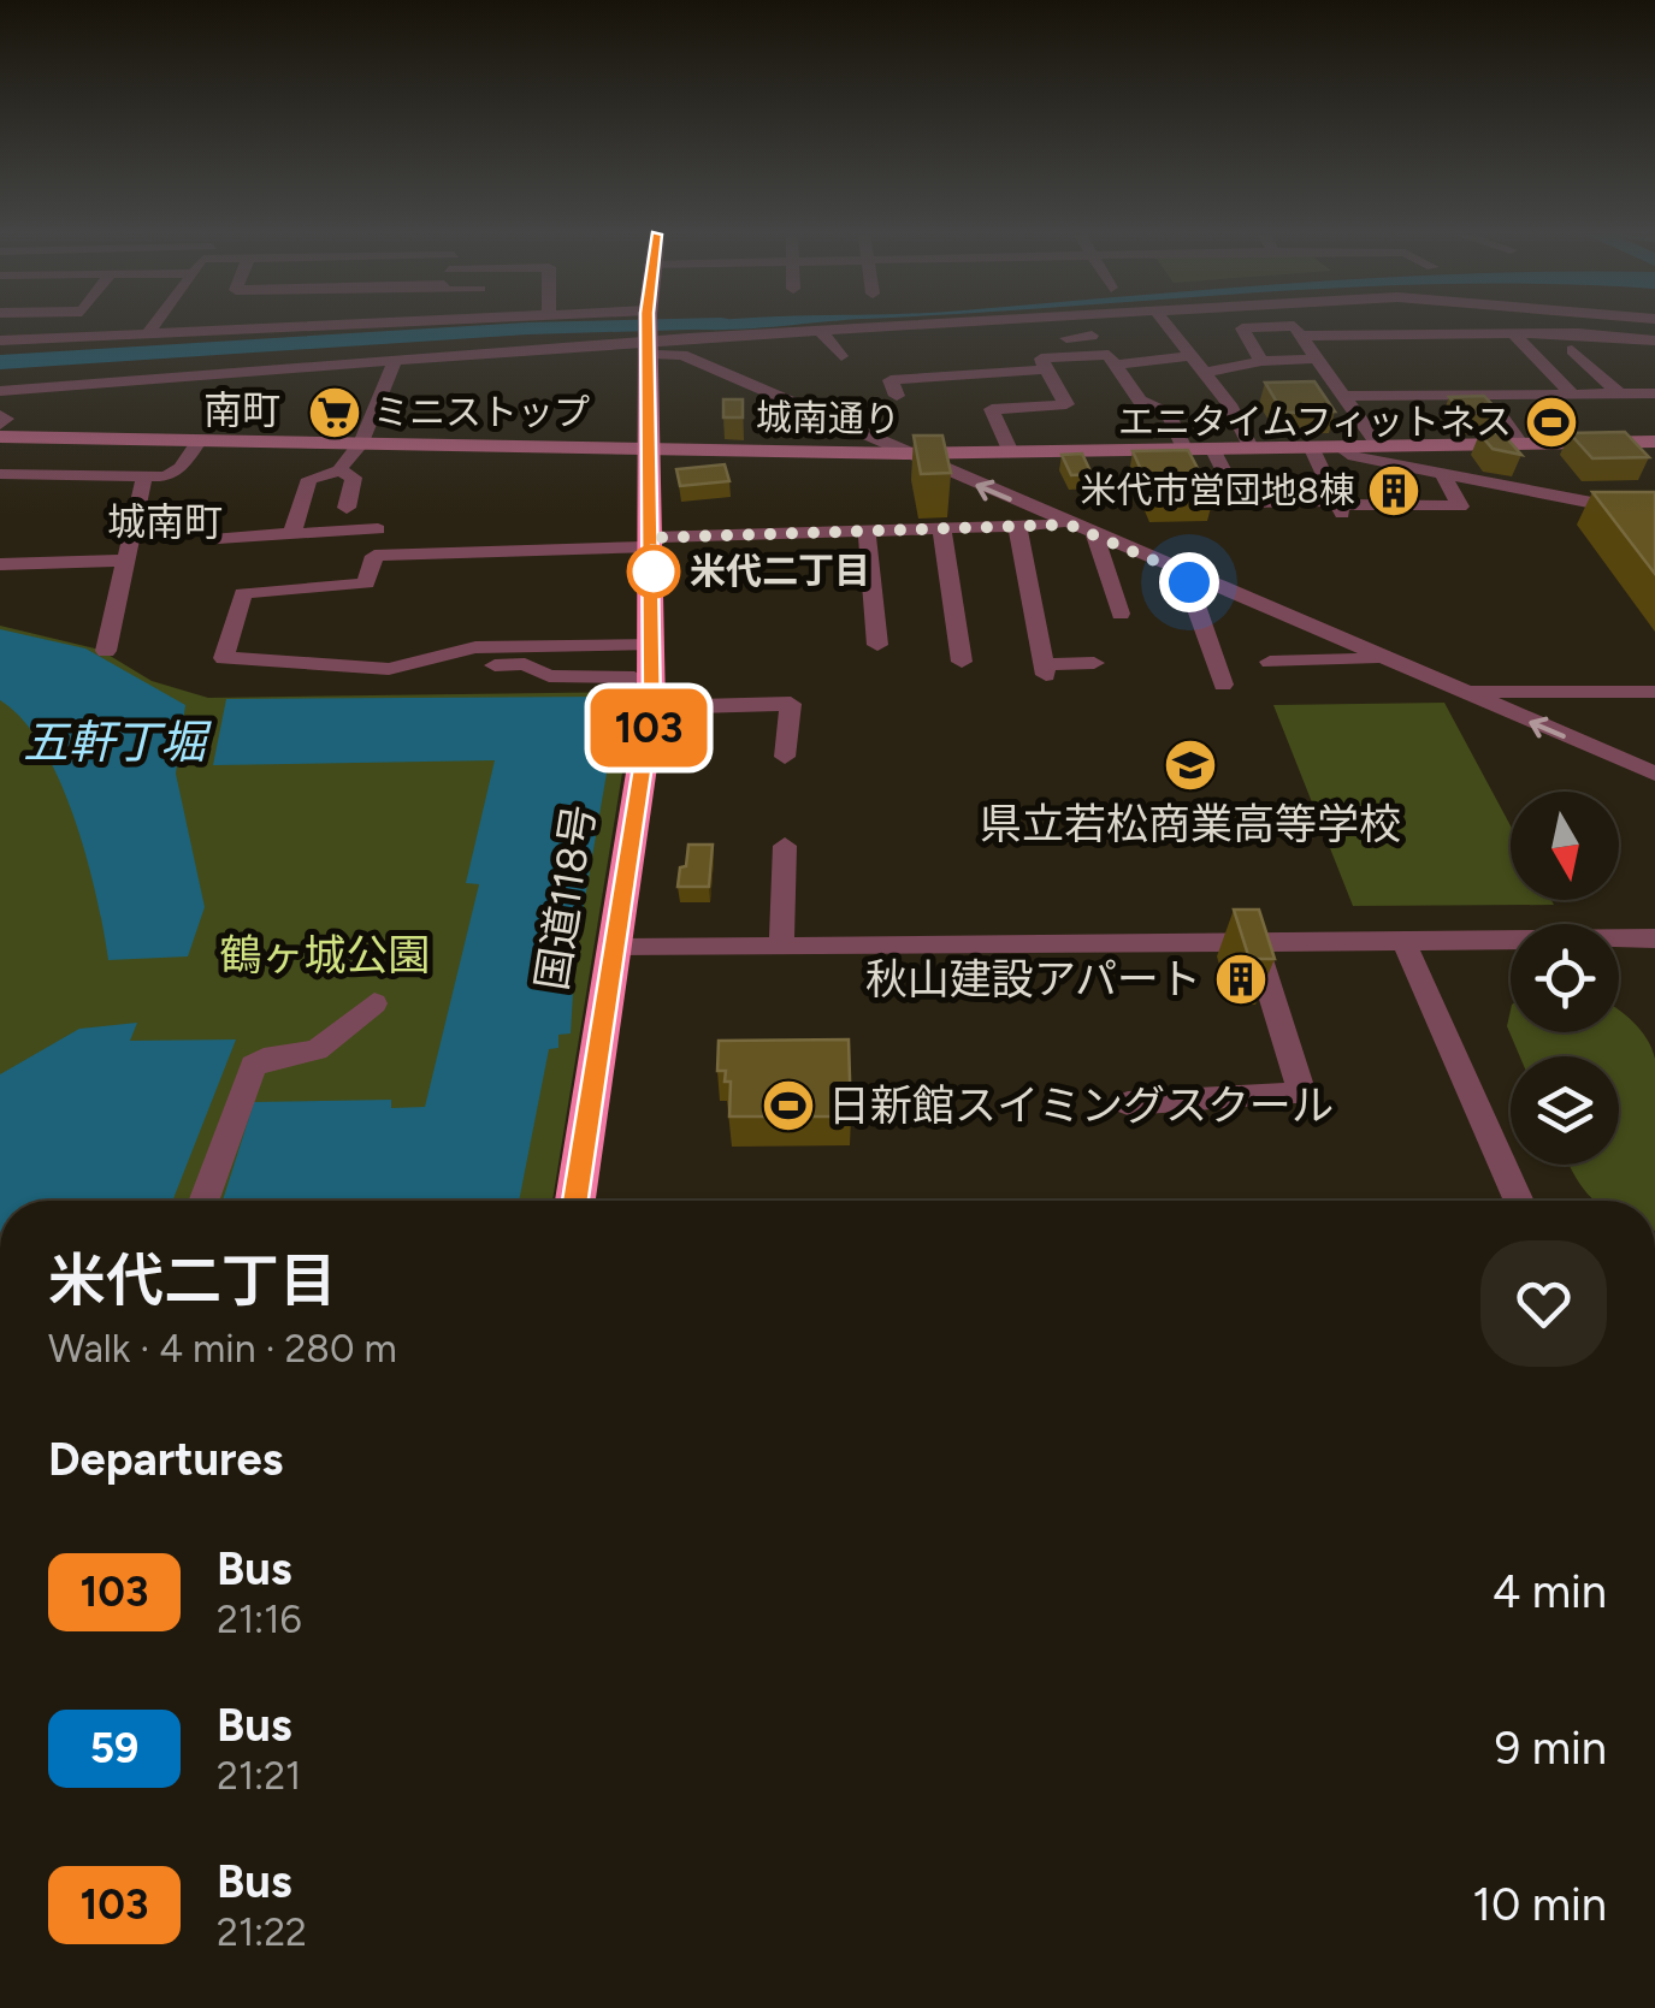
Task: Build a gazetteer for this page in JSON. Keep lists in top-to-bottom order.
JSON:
{
  "streets": {
    "highway": ["国道118号"],
    "main road": ["城南通り"]
  },
  "crossings": [
    ["城南通り", "国道118号"]
  ],
  "districts": ["南町", "城南町"],
  "water": ["五軒丁堀"],
  "parks": ["鶴ヶ城公園"],
  "places": {
    "supermarket": ["ミニストップ"],
    "sports": ["エニタイムフィットネス", "日新館スイミングスクール"],
    "building": ["米代市営団地8棟", "秋山建設アパート"],
    "other": ["米代二丁目"],
    "school or university": ["県立若松商業高等学校"]
  },
  "lines": ["bus line 103"],
  "north": "bottom",
  "page": {
    "on_map": "103",
    "heading": [
      ["米代二丁目", "Walk · 4 min · 280 m"],
      "Departures"
    ],
    "list": [
      {
        "mark": "103",
        "name": "Bus",
        "note": "21:16",
        "value": "4 min"
      },
      {
        "mark": "59",
        "name": "Bus",
        "note": "21:21",
        "value": "9 min"
      },
      {
        "mark": "103",
        "name": "Bus",
        "note": "21:22",
        "value": "10 min"
      }
    ]
  }
}
